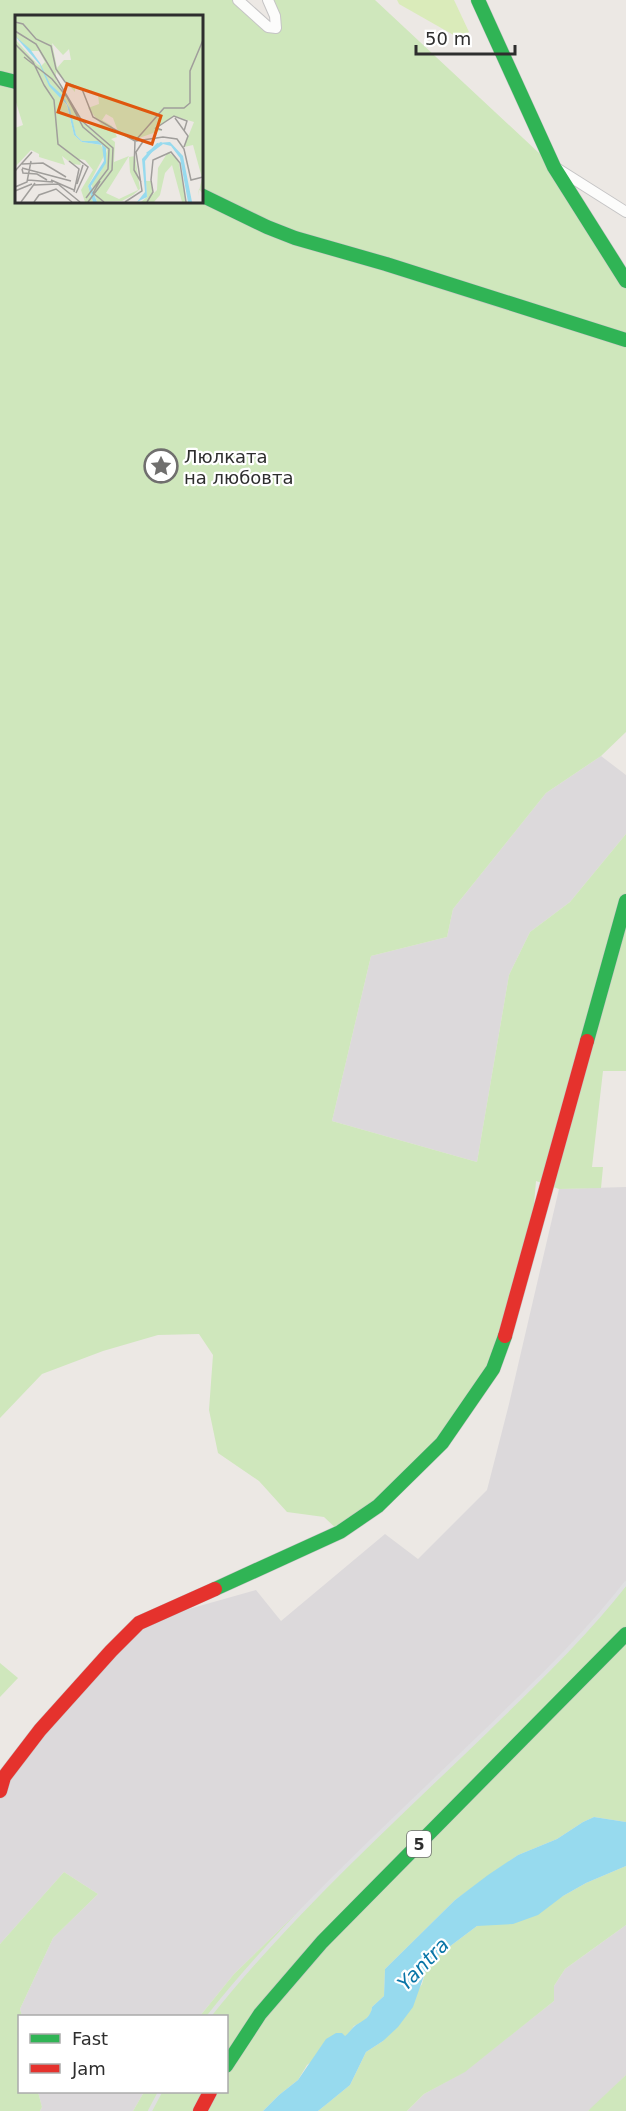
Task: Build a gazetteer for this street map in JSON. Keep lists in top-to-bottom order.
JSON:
{
  "streets": {
    "street": ["5"]
  },
  "water": ["Yantra"],
  "places": {
    "place": ["Люлката на любовта"]
  },
  "legend": ["Fast", "Jam"],
  "scale_bar": "50 m"
}
